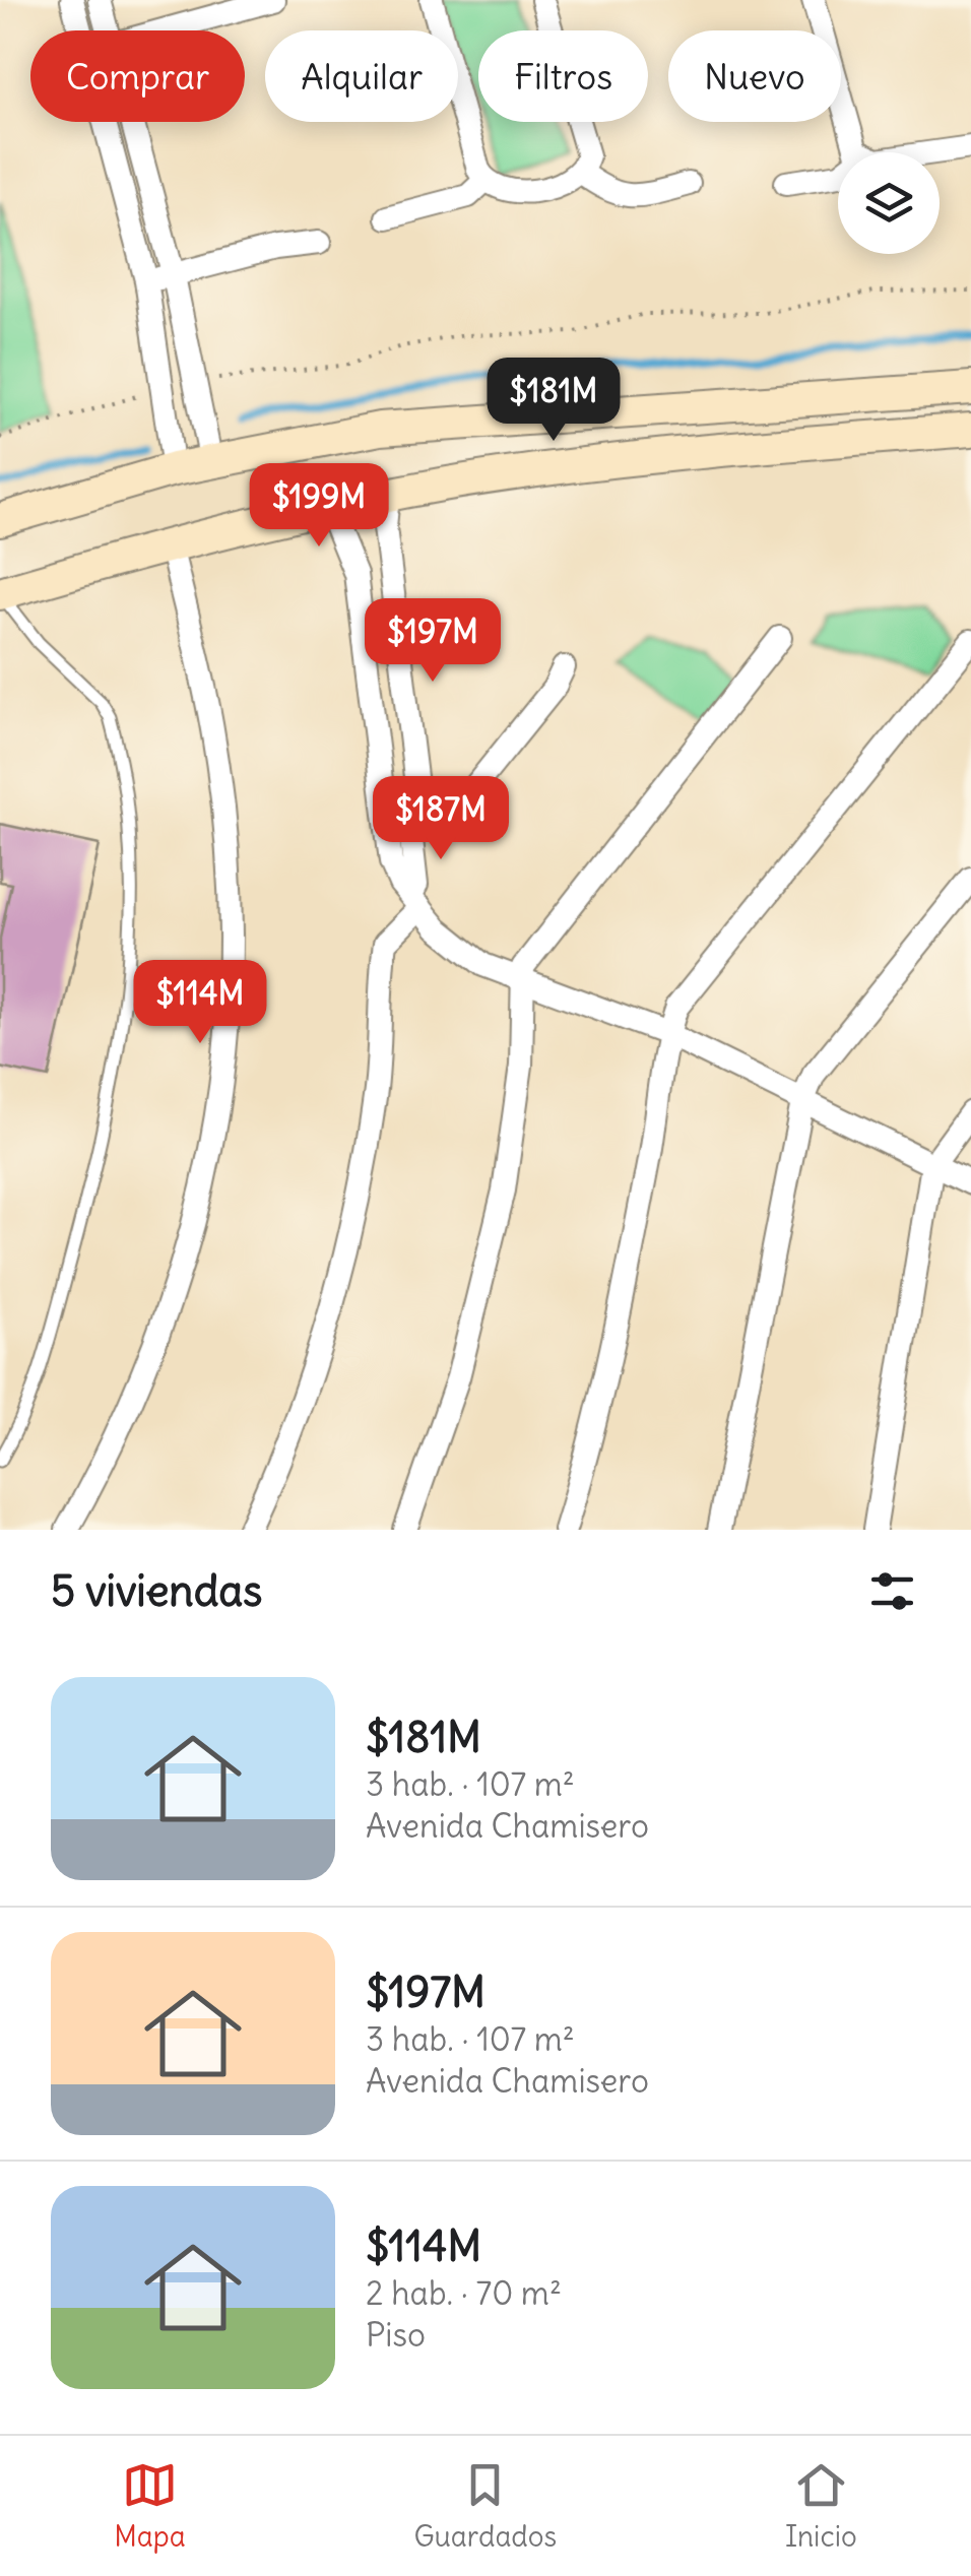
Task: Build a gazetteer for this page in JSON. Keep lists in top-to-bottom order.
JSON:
{
  "page": {
    "chip": [
      "Comprar",
      "Alquilar",
      "Filtros",
      "Nuevo"
    ],
    "price": [
      "$181M",
      "$199M",
      "$197M",
      "$187M",
      "$114M"
    ],
    "heading": "5 viviendas",
    "list": [
      {
        "name": "$181M",
        "note": "3 hab. · 107 m² · Avenida Chamisero"
      },
      {
        "name": "$197M",
        "note": "3 hab. · 107 m² · Avenida Chamisero"
      },
      {
        "name": "$114M",
        "note": "2 hab. · 70 m² · Piso"
      }
    ],
    "tabs": ["Mapa", "Guardados", "Inicio"]
  }
}
